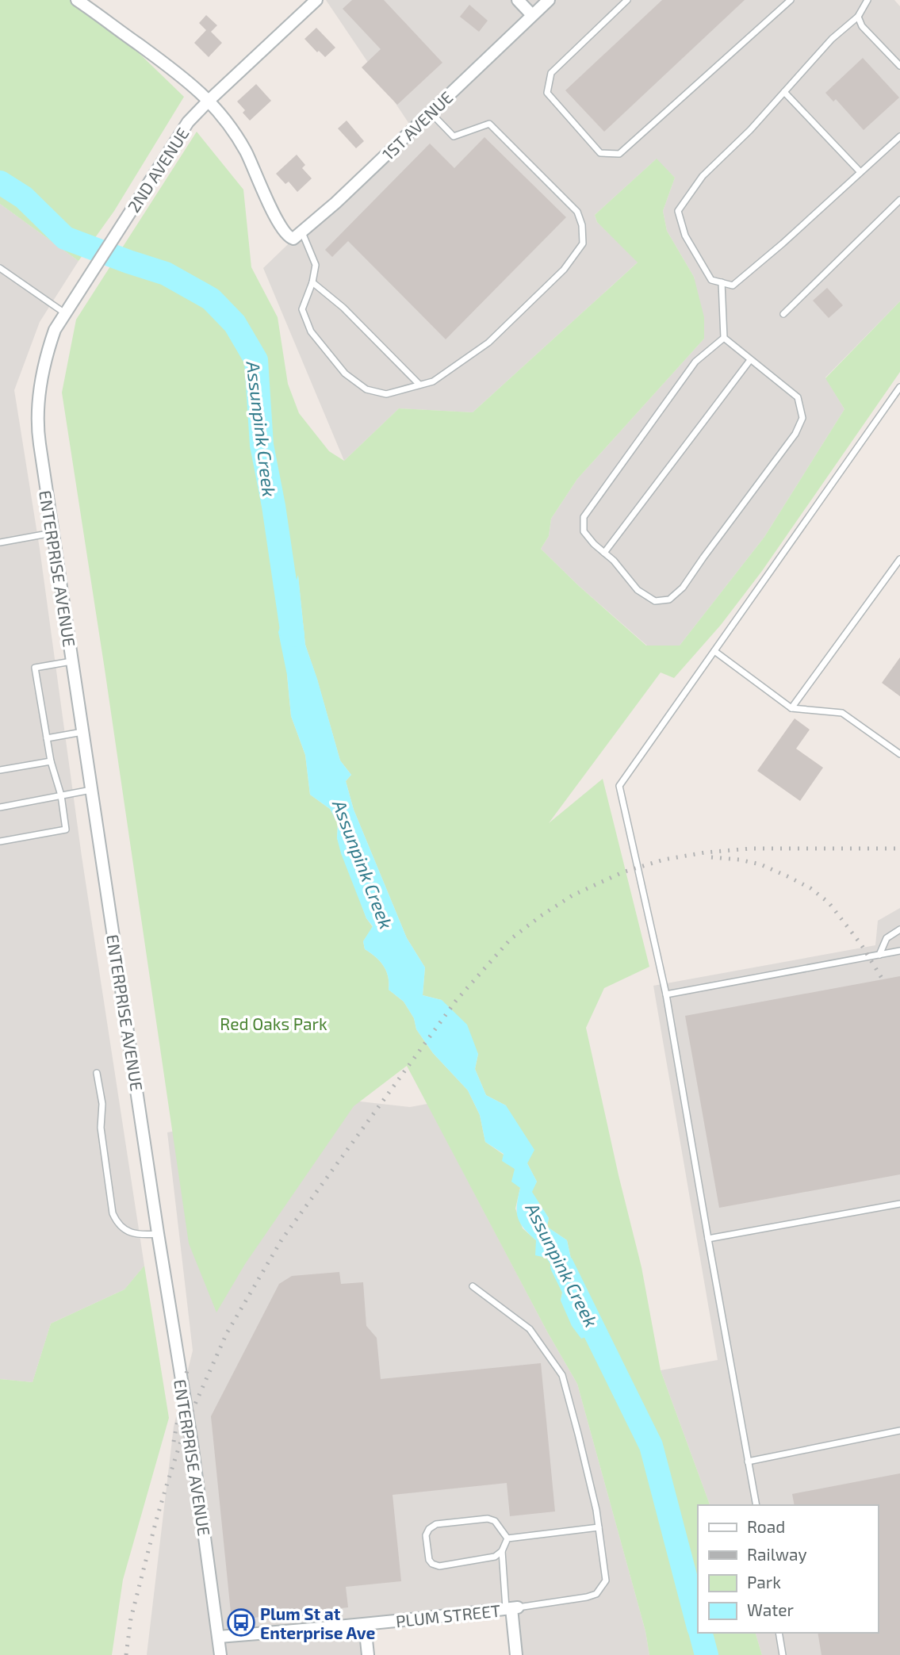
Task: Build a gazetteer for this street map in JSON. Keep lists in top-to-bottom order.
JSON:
{
  "streets": {
    "street": [
      "1ST AVENUE",
      "2ND AVENUE",
      "ENTERPRISE AVENUE",
      "PLUM STREET"
    ]
  },
  "crossings": [
    ["2ND AVENUE", "ENTERPRISE AVENUE"],
    ["ENTERPRISE AVENUE", "PLUM STREET"]
  ],
  "water": ["Assunpink Creek"],
  "parks": ["Red Oaks Park"],
  "places": {
    "bus stop": ["Plum St at Enterprise Ave"]
  },
  "legend": [
    "Road",
    "Railway",
    "Park",
    "Water"
  ]
}
